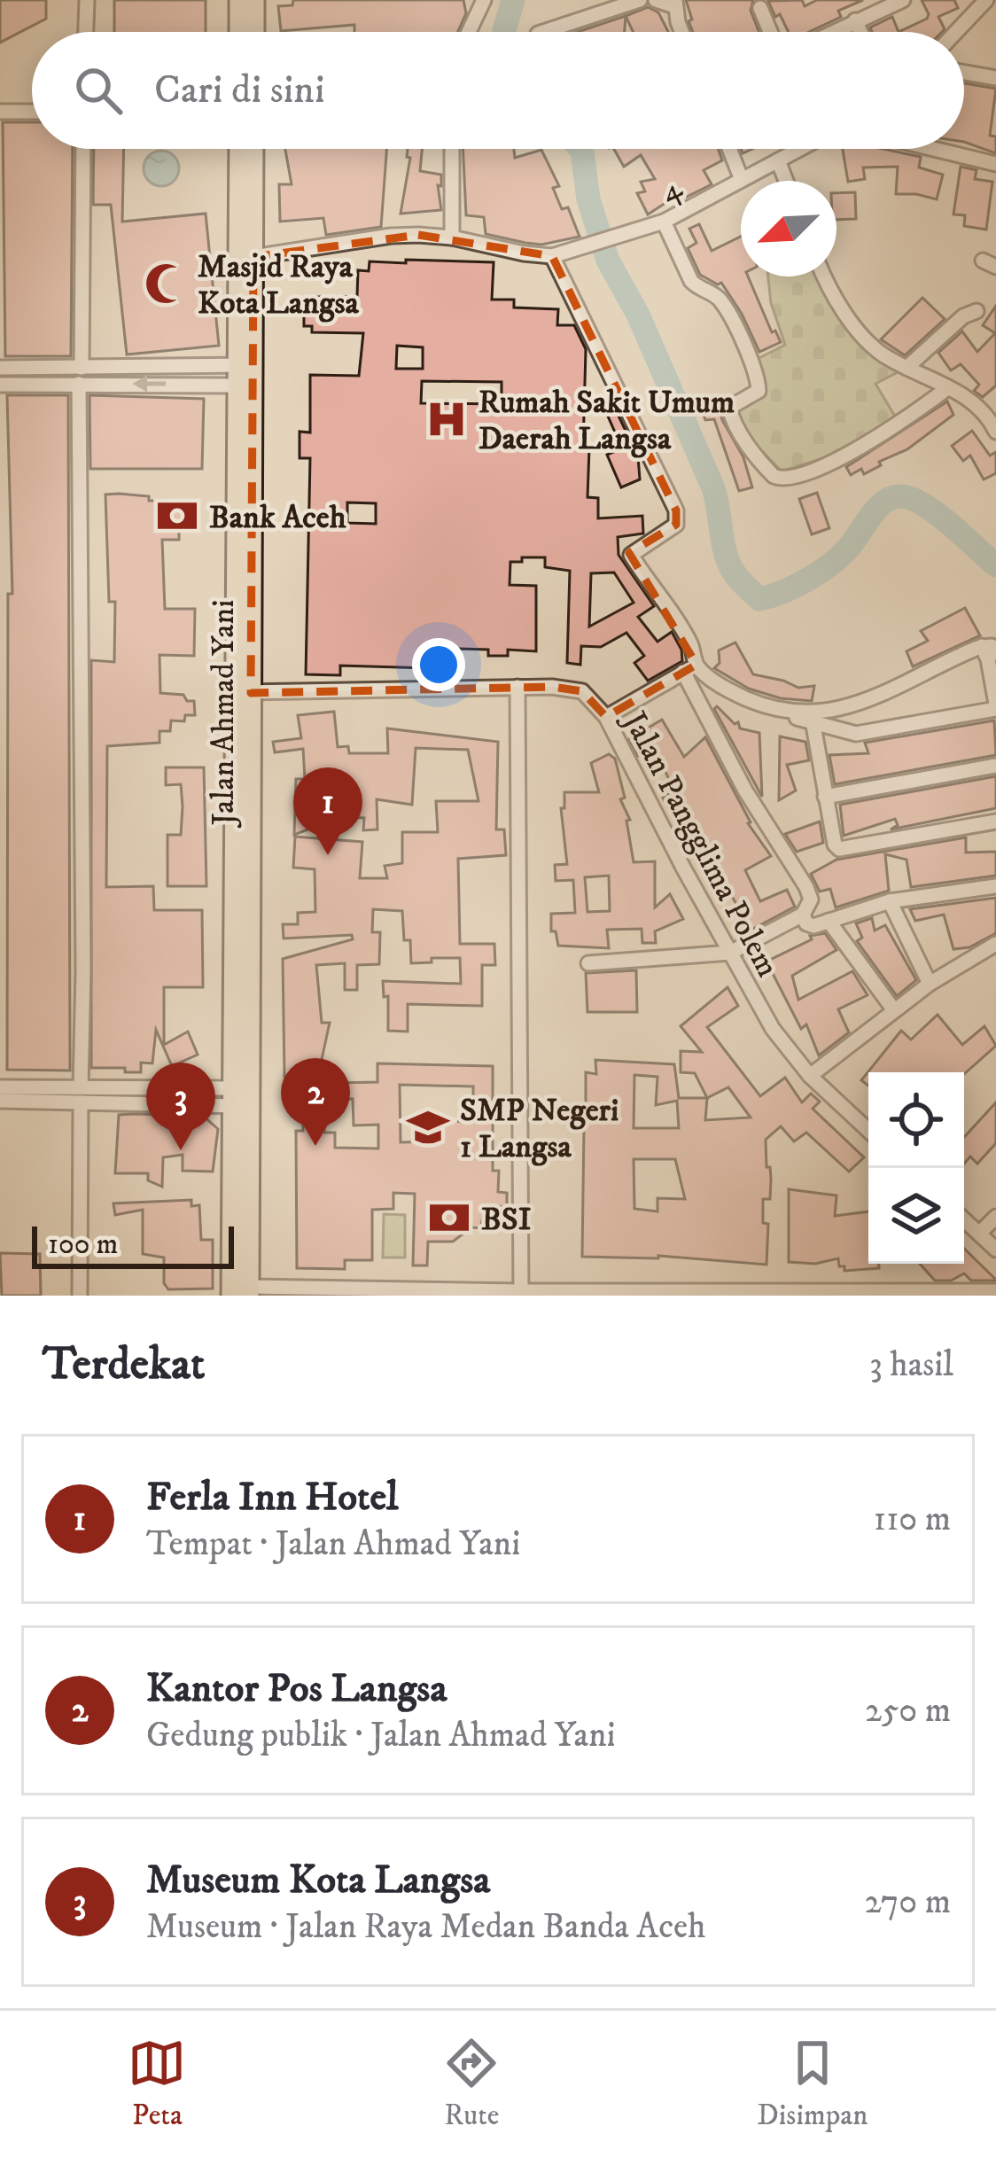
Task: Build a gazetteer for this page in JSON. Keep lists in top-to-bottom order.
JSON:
{
  "streets": {
    "main road": ["Jalan Ahmad Yani"],
    "street": ["4", "Jalan Pangglima Polem"]
  },
  "crossings": [
    ["Jalan Ahmad Yani", "Jalan Pangglima Polem"]
  ],
  "places": {
    "mosque": ["Masjid Raya Kota Langsa"],
    "hospital": ["Rumah Sakit Umum Daerah Langsa"],
    "bank": ["Bank Aceh", "BSI"],
    "school or university": ["SMP Negeri 1 Langsa"]
  },
  "scale_bar": "100 m",
  "north": "bottom left",
  "page": {
    "search": "Cari di sini",
    "pins": ["1", "2", "3"],
    "scale": "100 m",
    "heading": ["Terdekat", "3 hasil"],
    "list": [
      {
        "mark": "1",
        "name": "Ferla Inn Hotel",
        "note": "Tempat · Jalan Ahmad Yani",
        "value": "110 m"
      },
      {
        "mark": "2",
        "name": "Kantor Pos Langsa",
        "note": "Gedung publik · Jalan Ahmad Yani",
        "value": "250 m"
      },
      {
        "mark": "3",
        "name": "Museum Kota Langsa",
        "note": "Museum · Jalan Raya Medan Banda Aceh",
        "value": "270 m"
      }
    ],
    "nav": ["Peta", "Rute", "Disimpan"]
  }
}
